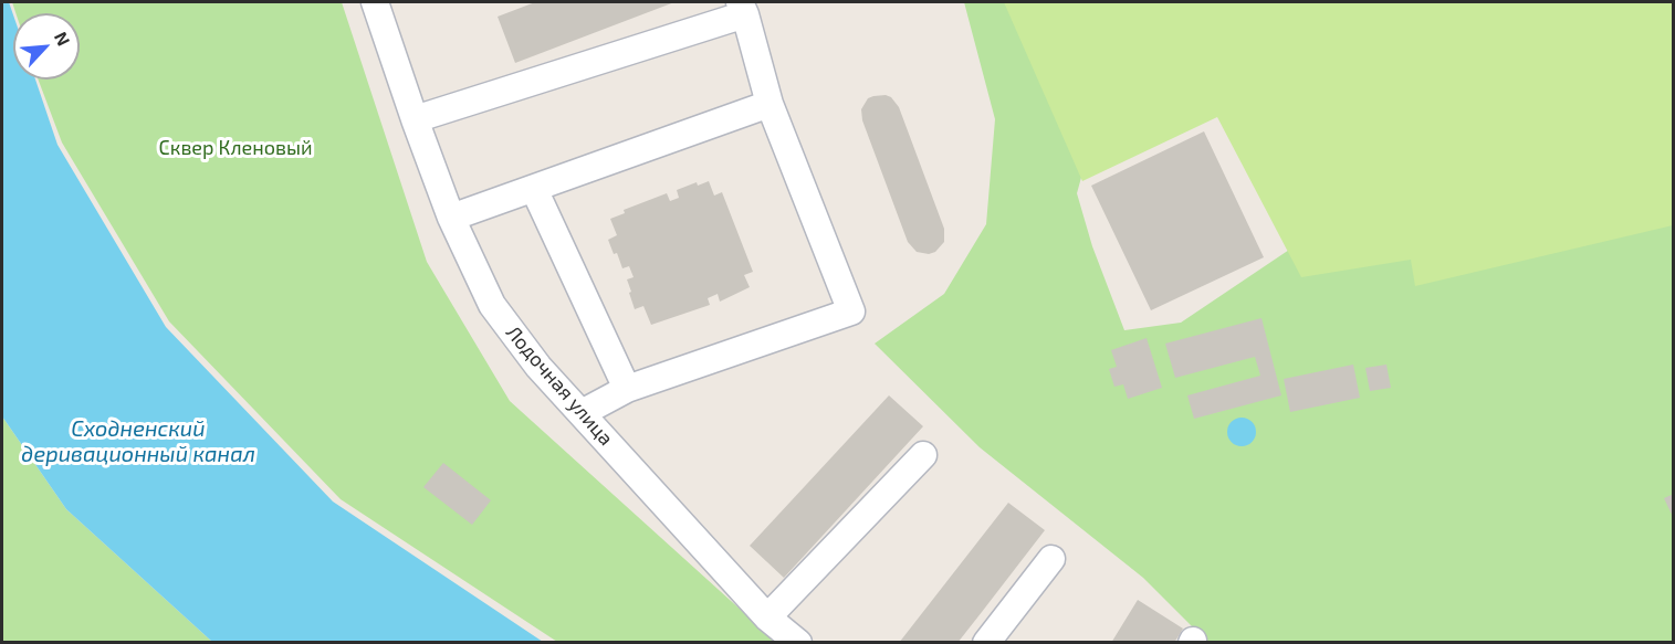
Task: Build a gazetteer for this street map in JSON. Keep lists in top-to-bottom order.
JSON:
{
  "streets": {
    "street": ["Лодочная улица"]
  },
  "water": ["Сходненский деривационный канал"],
  "parks": ["Сквер Кленовый"],
  "north": "top right"
}
